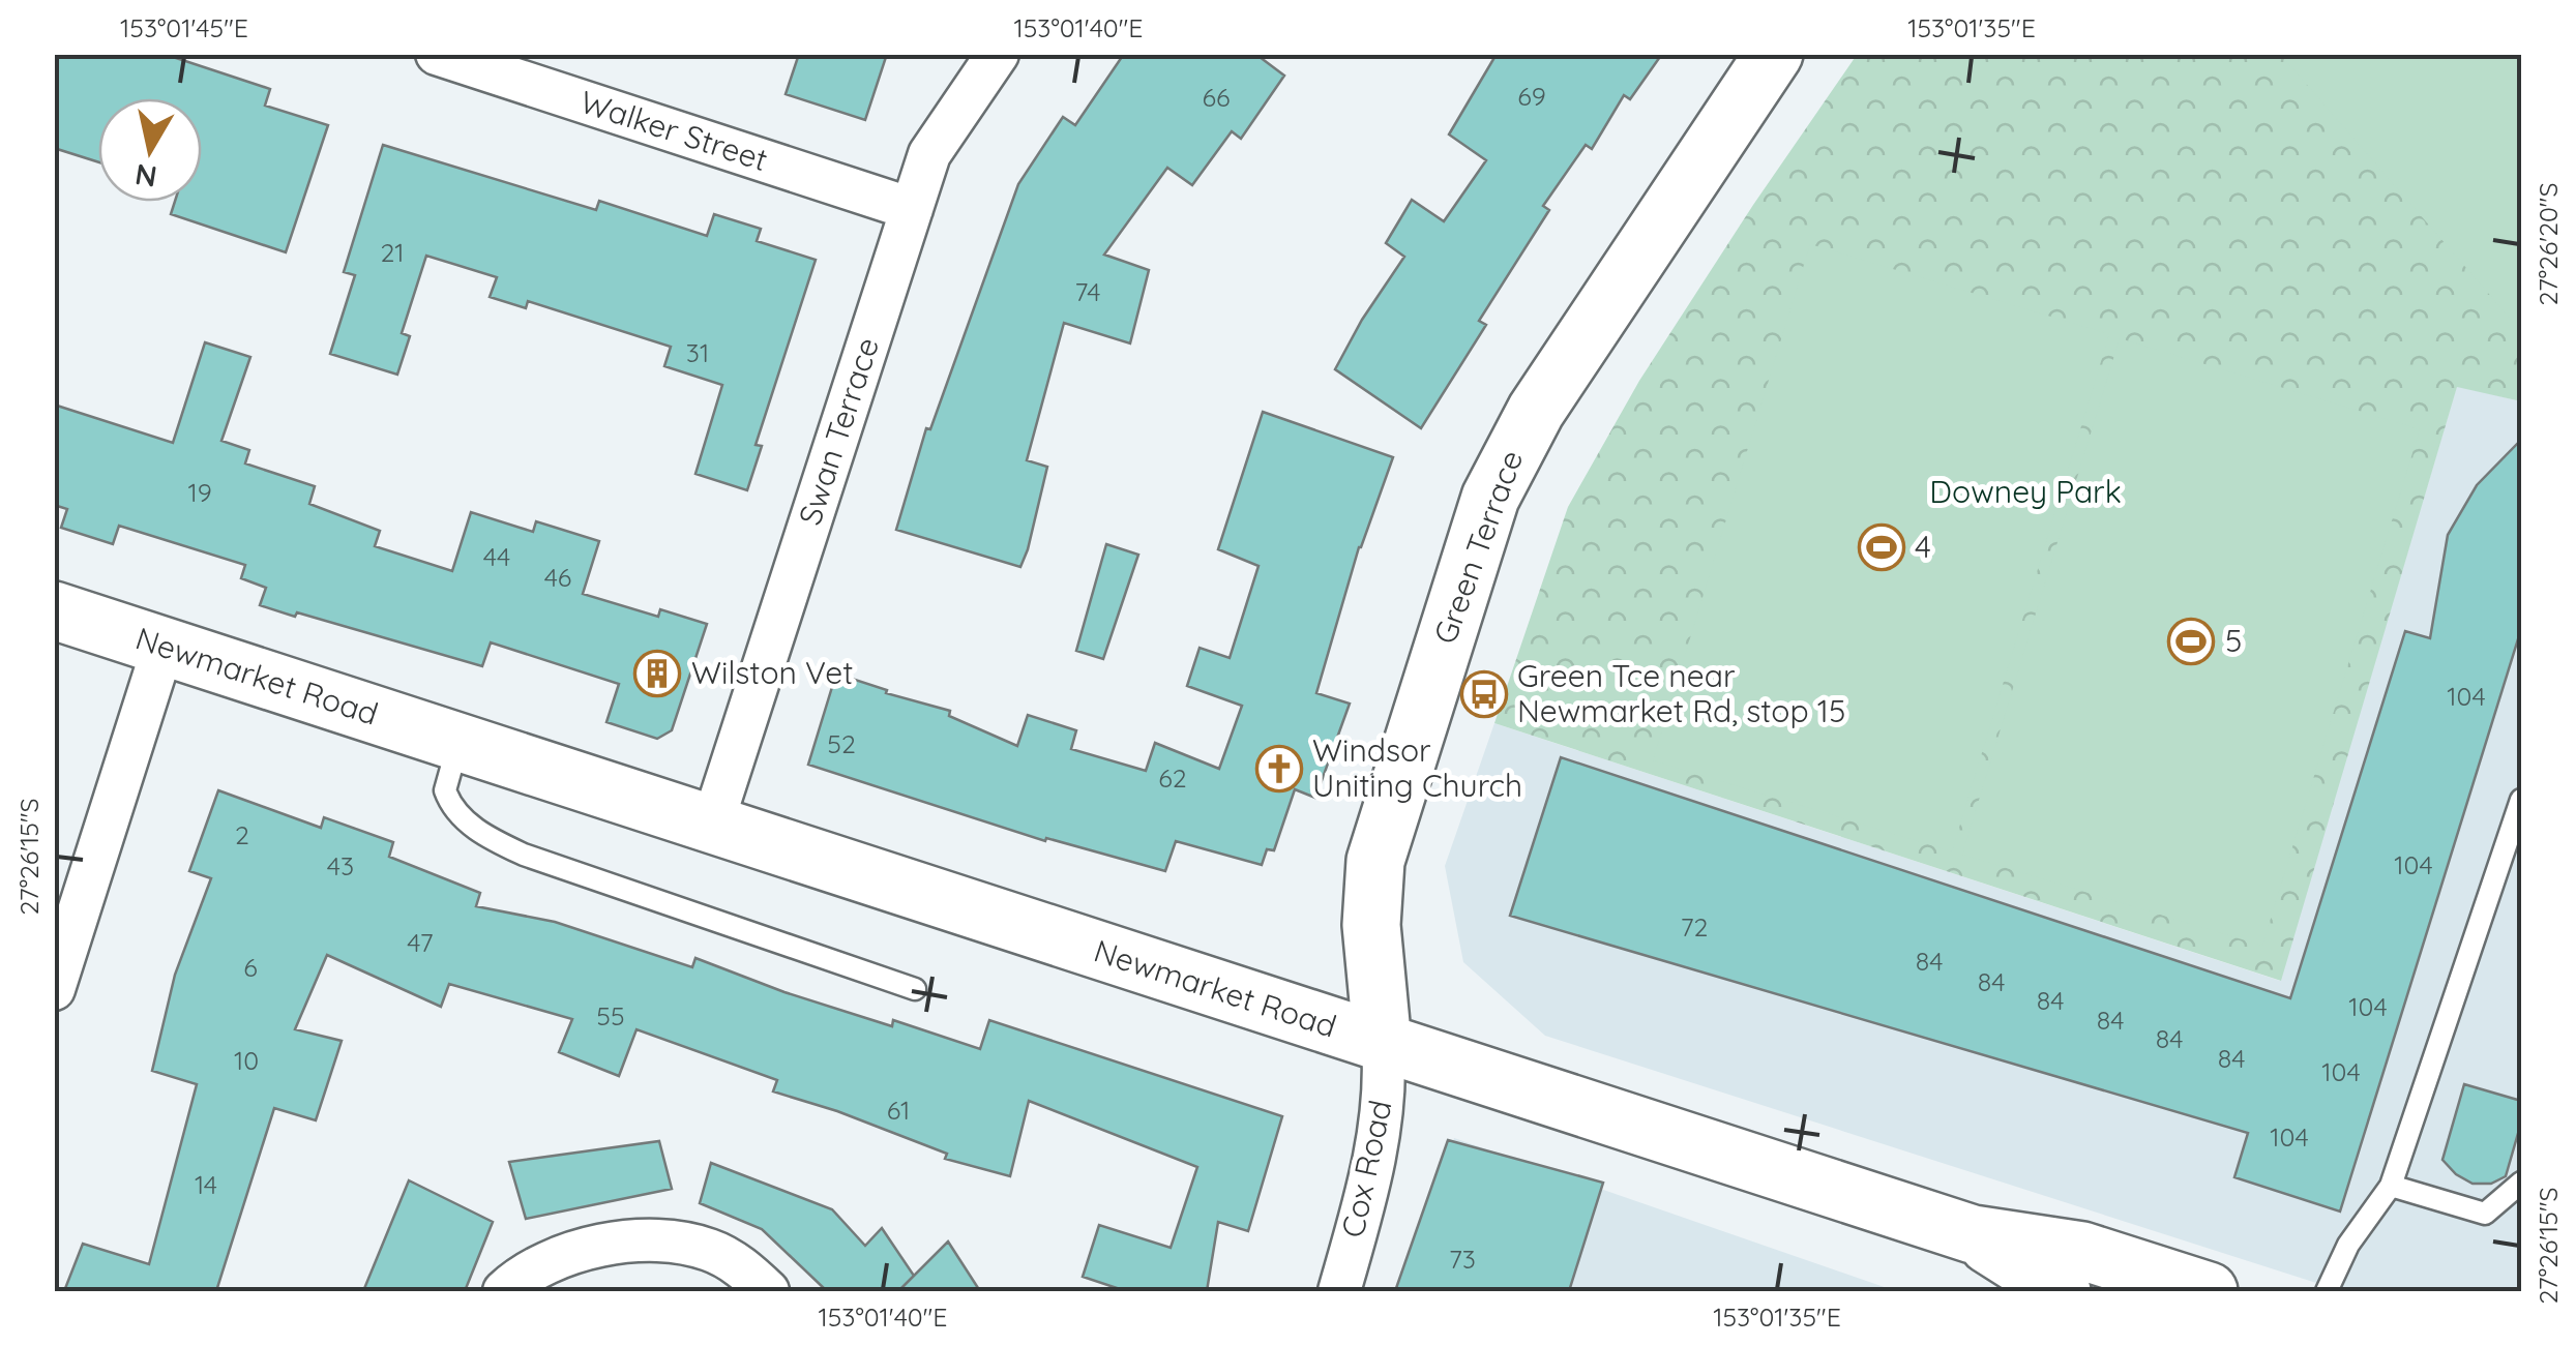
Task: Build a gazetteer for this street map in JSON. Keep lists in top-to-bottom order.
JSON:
{
  "streets": {
    "main road": ["Green Terrace", "Newmarket Road"],
    "street": ["Walker Street", "Swan Terrace", "Cox Road"]
  },
  "crossings": [
    ["Walker Street", "Swan Terrace"],
    ["Swan Terrace", "Newmarket Road"],
    ["Green Terrace", "Newmarket Road"],
    ["Green Terrace", "Cox Road"],
    ["Newmarket Road", "Cox Road"]
  ],
  "parks": ["Downey Park"],
  "places": {
    "sports": ["4", "5"],
    "building": ["Wilston Vet"],
    "bus stop": ["Green Tce near Newmarket Rd, stop 15"],
    "church": ["Windsor Uniting Church"]
  },
  "house_numbers": [
    "69",
    "66",
    "21",
    "74",
    "31",
    "19",
    "44",
    "46",
    "104",
    "52",
    "62",
    "2",
    "104",
    "43",
    "72",
    "47",
    "84",
    "6",
    "84",
    "84",
    "104",
    "55",
    "84",
    "84",
    "84",
    "10",
    "104",
    "61",
    "104",
    "14",
    "73"
  ],
  "north": "bottom",
  "coordinates": [
    "153°01'45\"E",
    "153°01'40\"E",
    "153°01'35\"E",
    "27°26'20\"S",
    "27°26'15\"S"
  ]
}
